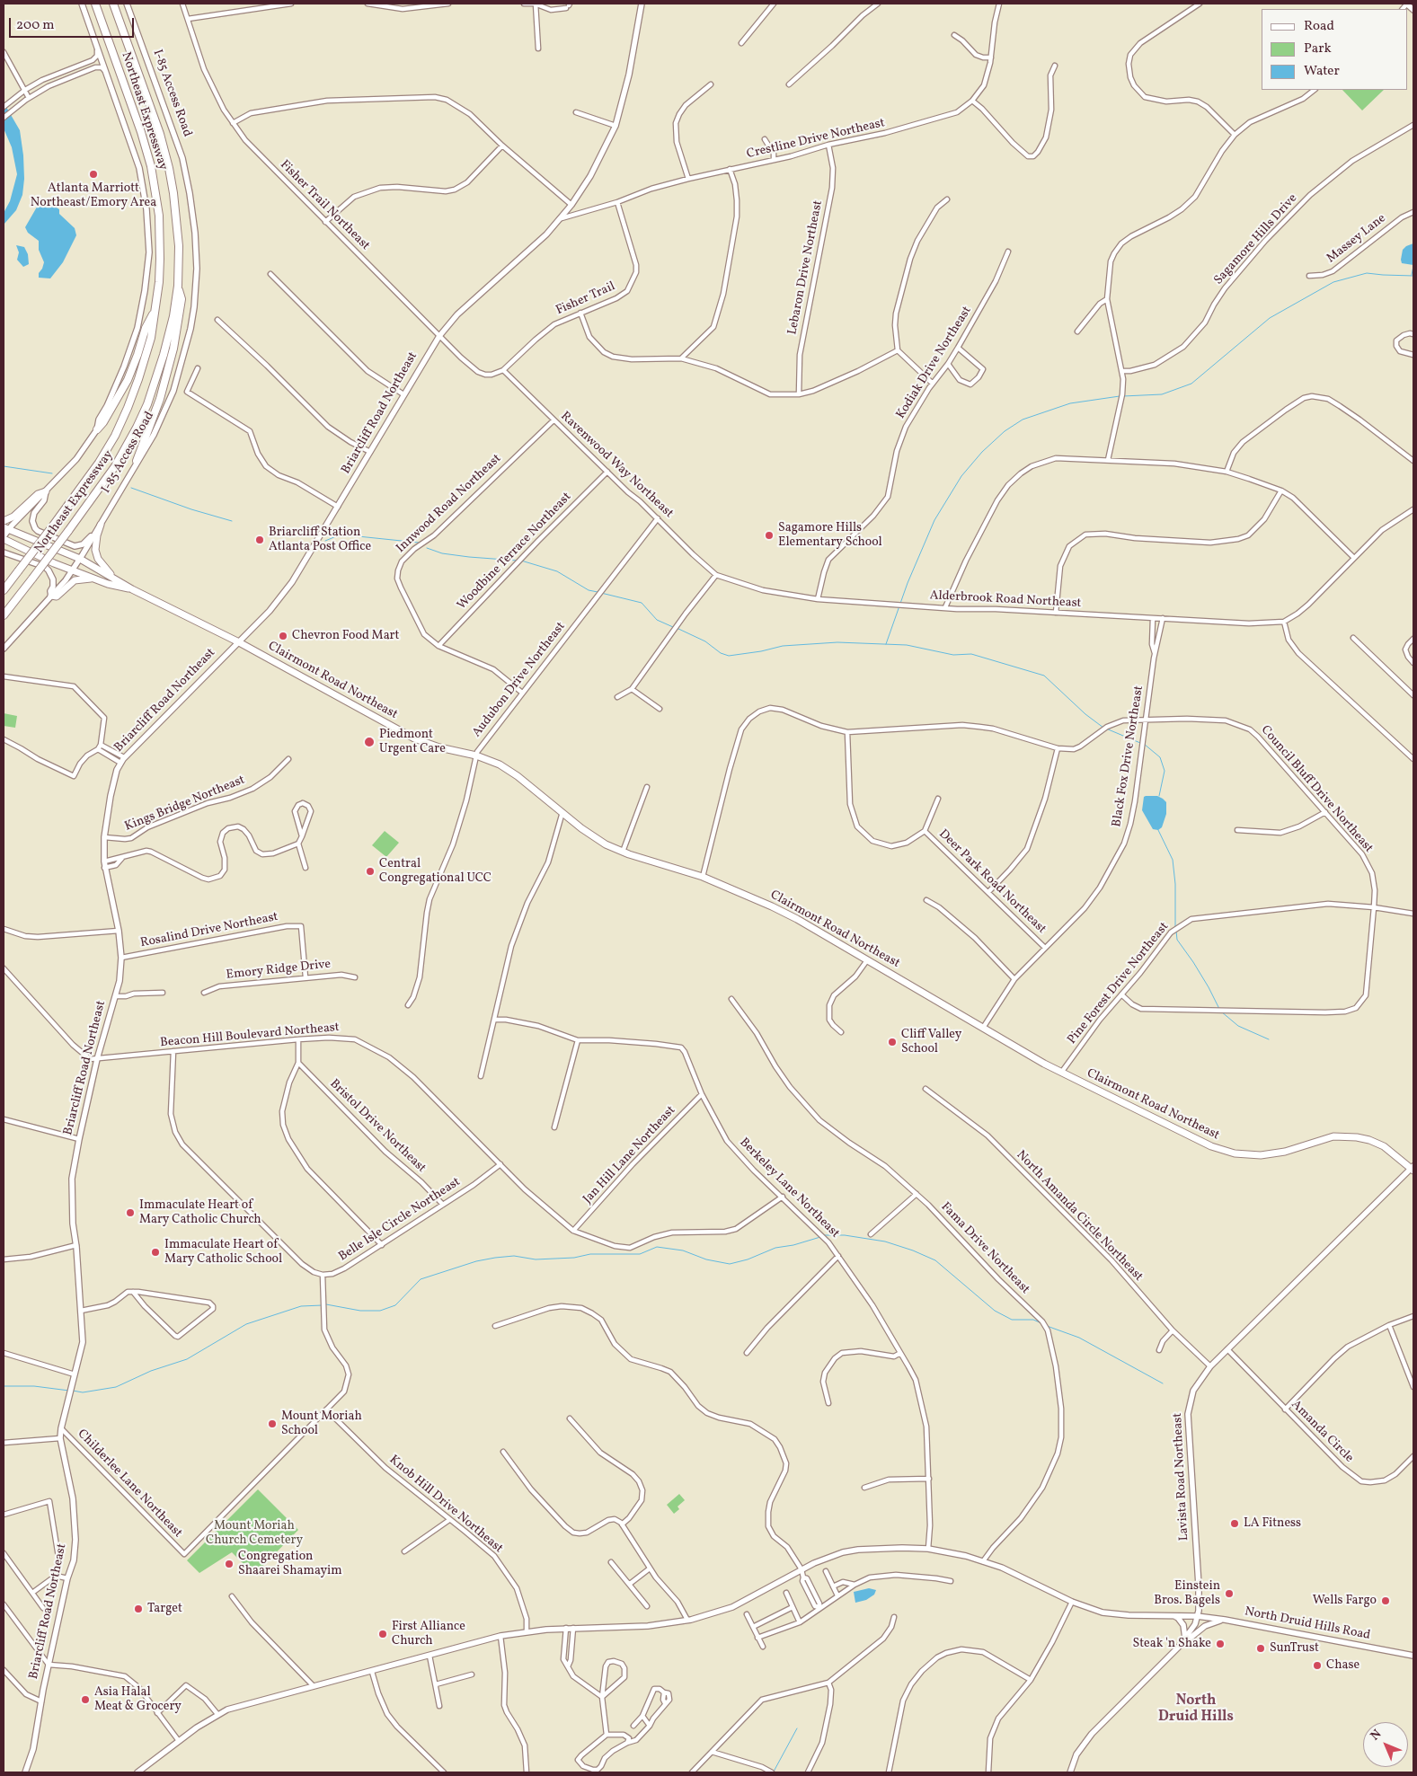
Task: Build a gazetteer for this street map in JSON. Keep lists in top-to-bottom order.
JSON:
{
  "streets": {
    "highway": ["Northeast Expressway"],
    "main road": [
      "I-85 Access Road",
      "Briarcliff Road Northeast",
      "Clairmont Road Northeast",
      "Lavista Road Northeast",
      "North Druid Hills Road"
    ],
    "street": [
      "Crestline Drive Northeast",
      "Fisher Trail Northeast",
      "Massey Lane",
      "Sagamore Hills Drive",
      "Lebaron Drive Northeast",
      "Fisher Trail",
      "Kodiak Drive Northeast",
      "Ravenwood Way Northeast",
      "Innwood Road Northeast",
      "Woodbine Terrace Northeast",
      "Alderbrook Road Northeast",
      "Audubon Drive Northeast",
      "Black Fox Drive Northeast",
      "Council Bluff Drive Northeast",
      "Kings Bridge Northeast",
      "Deer Park Road Northeast",
      "Rosalind Drive Northeast",
      "Emory Ridge Drive",
      "Pine Forest Drive Northeast",
      "Beacon Hill Boulevard Northeast",
      "Bristol Drive Northeast",
      "Jan Hill Lane Northeast",
      "Berkeley Lane Northeast",
      "North Amanda Circle Northeast",
      "Belle Isle Circle Northeast",
      "Fama Drive Northeast",
      "Amanda Circle",
      "Childerlee Lane Northeast",
      "Knob Hill Drive Northeast"
    ]
  },
  "crossings": [
    ["I-85 Access Road", "Clairmont Road Northeast"],
    ["Crestline Drive Northeast", "Lebaron Drive Northeast"],
    ["Crestline Drive Northeast", "Fisher Trail"],
    ["Crestline Drive Northeast", "Briarcliff Road Northeast"],
    ["Fisher Trail Northeast", "Fisher Trail"],
    ["Fisher Trail Northeast", "Briarcliff Road Northeast"],
    ["Fisher Trail Northeast", "Ravenwood Way Northeast"],
    ["Fisher Trail", "Ravenwood Way Northeast"],
    ["Kodiak Drive Northeast", "Alderbrook Road Northeast"],
    ["Briarcliff Road Northeast", "Clairmont Road Northeast"],
    ["Briarcliff Road Northeast", "Kings Bridge Northeast"],
    ["Briarcliff Road Northeast", "Rosalind Drive Northeast"],
    ["Briarcliff Road Northeast", "Beacon Hill Boulevard Northeast"],
    ["Briarcliff Road Northeast", "Childerlee Lane Northeast"],
    ["Ravenwood Way Northeast", "Innwood Road Northeast"],
    ["Ravenwood Way Northeast", "Woodbine Terrace Northeast"],
    ["Ravenwood Way Northeast", "Alderbrook Road Northeast"],
    ["Ravenwood Way Northeast", "Audubon Drive Northeast"],
    ["Innwood Road Northeast", "Woodbine Terrace Northeast"],
    ["Innwood Road Northeast", "Audubon Drive Northeast"],
    ["Alderbrook Road Northeast", "Black Fox Drive Northeast"],
    ["Audubon Drive Northeast", "Clairmont Road Northeast"],
    ["Clairmont Road Northeast", "Black Fox Drive Northeast"],
    ["Clairmont Road Northeast", "Council Bluff Drive Northeast"],
    ["Clairmont Road Northeast", "Pine Forest Drive Northeast"],
    ["Clairmont Road Northeast", "Lavista Road Northeast"],
    ["Black Fox Drive Northeast", "Council Bluff Drive Northeast"],
    ["Black Fox Drive Northeast", "Deer Park Road Northeast"],
    ["Council Bluff Drive Northeast", "Pine Forest Drive Northeast"],
    ["Rosalind Drive Northeast", "Emory Ridge Drive"],
    ["Beacon Hill Boulevard Northeast", "Jan Hill Lane Northeast"],
    ["Beacon Hill Boulevard Northeast", "Belle Isle Circle Northeast"],
    ["Bristol Drive Northeast", "Belle Isle Circle Northeast"],
    ["Jan Hill Lane Northeast", "Berkeley Lane Northeast"],
    ["Berkeley Lane Northeast", "North Druid Hills Road"],
    ["North Amanda Circle Northeast", "Lavista Road Northeast"],
    ["Fama Drive Northeast", "North Druid Hills Road"],
    ["Amanda Circle", "Lavista Road Northeast"],
    ["Lavista Road Northeast", "North Druid Hills Road"],
    ["Childerlee Lane Northeast", "Knob Hill Drive Northeast"],
    ["Knob Hill Drive Northeast", "North Druid Hills Road"]
  ],
  "districts": ["North Druid Hills"],
  "parks": ["Mount Moriah Church Cemetery"],
  "places": [
    "Atlanta Marriott Northeast/Emory Area",
    "Sagamore Hills Elementary School",
    "Briarcliff Station Atlanta Post Office",
    "Chevron Food Mart",
    "Piedmont Urgent Care",
    "Central Congregational UCC",
    "Cliff Valley School",
    "Immaculate Heart of Mary Catholic Church",
    "Immaculate Heart of Mary Catholic School",
    "Mount Moriah School",
    "LA Fitness",
    "Congregation Shaarei Shamayim",
    "Einstein Bros. Bagels",
    "Wells Fargo",
    "Target",
    "First Alliance Church",
    "Steak 'n Shake",
    "SunTrust",
    "Chase",
    "Asia Halal Meat & Grocery"
  ],
  "legend": ["Road", "Park", "Water"],
  "scale_bar": "200 m",
  "north": "top left"
}
